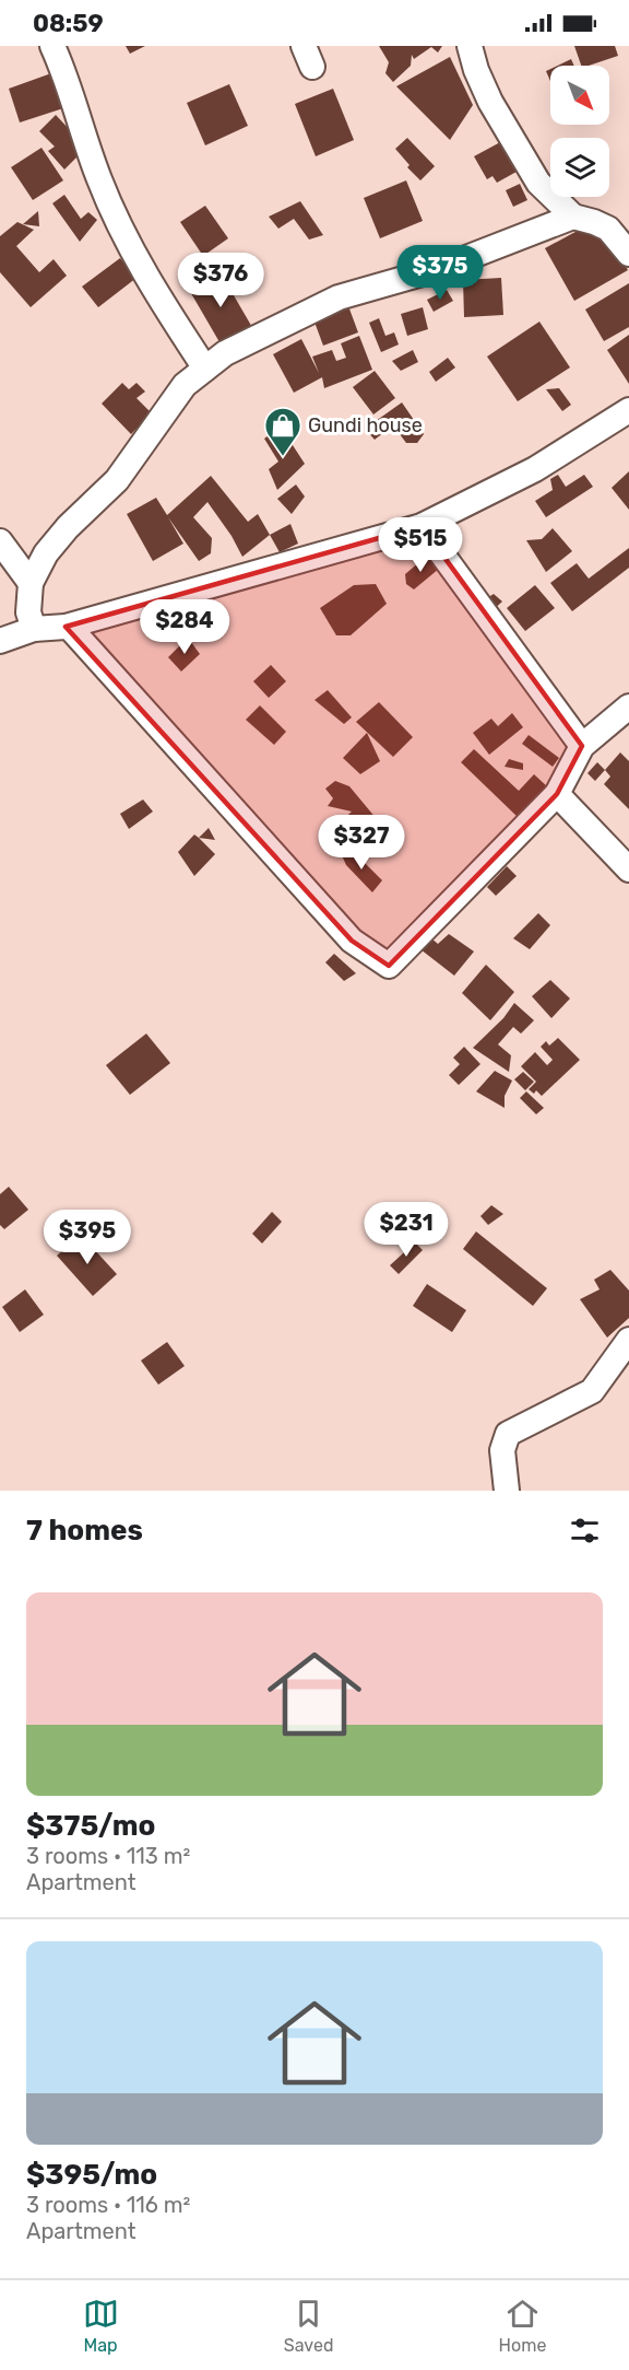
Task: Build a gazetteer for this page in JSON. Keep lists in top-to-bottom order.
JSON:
{
  "places": {
    "shop": ["Gundi house"]
  },
  "north": "bottom right",
  "page": {
    "status": "08:59",
    "price": [
      "$375",
      "$376",
      "$515",
      "$284",
      "$327",
      "$231",
      "$395"
    ],
    "heading": "7 homes",
    "list": [
      {
        "name": "$375/mo",
        "note": "3 rooms · 113 m² · Apartment"
      },
      {
        "name": "$395/mo",
        "note": "3 rooms · 116 m² · Apartment"
      }
    ],
    "tabs": ["Map", "Saved", "Home"]
  }
}
